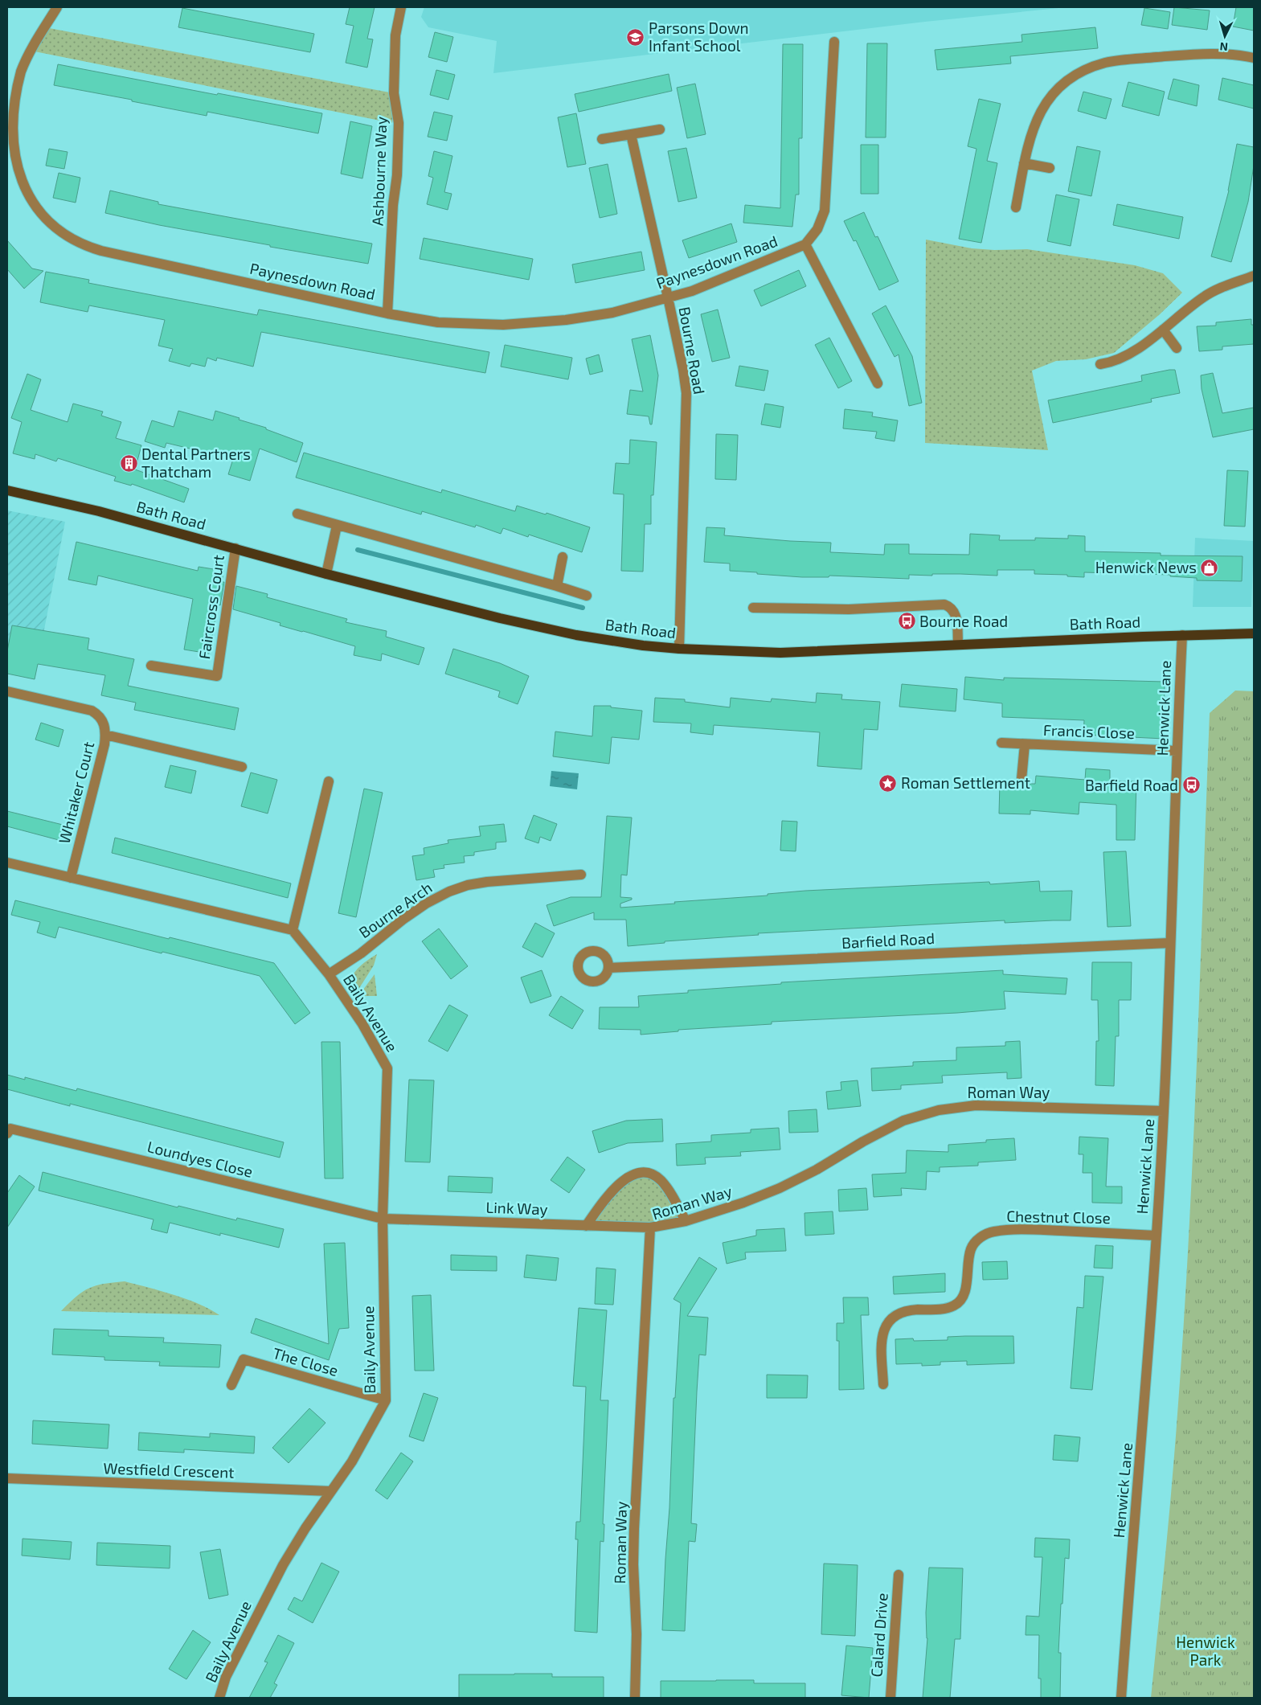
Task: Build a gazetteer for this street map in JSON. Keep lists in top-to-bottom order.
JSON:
{
  "streets": {
    "main road": ["Bath Road"],
    "street": [
      "Ashbourne Way",
      "Paynesdown Road",
      "Bourne Road",
      "Faircross Court",
      "Henwick Lane",
      "Francis Close",
      "Whitaker Court",
      "Bourne Arch",
      "Barfield Road",
      "Baily Avenue",
      "Roman Way",
      "Loundyes Close",
      "Link Way",
      "Chestnut Close",
      "The Close",
      "Westfield Crescent",
      "Calard Drive"
    ]
  },
  "crossings": [
    ["Ashbourne Way", "Paynesdown Road"],
    ["Paynesdown Road", "Bourne Road"],
    ["Bourne Road", "Bath Road"],
    ["Bath Road", "Faircross Court"],
    ["Bath Road", "Henwick Lane"],
    ["Henwick Lane", "Francis Close"],
    ["Henwick Lane", "Barfield Road"],
    ["Henwick Lane", "Roman Way"],
    ["Henwick Lane", "Chestnut Close"],
    ["Bourne Arch", "Baily Avenue"],
    ["Baily Avenue", "Loundyes Close"],
    ["Baily Avenue", "Link Way"],
    ["Baily Avenue", "The Close"],
    ["Baily Avenue", "Westfield Crescent"],
    ["Roman Way", "Link Way"],
    ["Loundyes Close", "Link Way"]
  ],
  "parks": ["Henwick Park"],
  "places": {
    "school or university": ["Parsons Down Infant School"],
    "building": ["Dental Partners Thatcham"],
    "shop": ["Henwick News"],
    "bus stop": ["Bourne Road", "Barfield Road"],
    "place": ["Roman Settlement"]
  },
  "north": "bottom"
}
